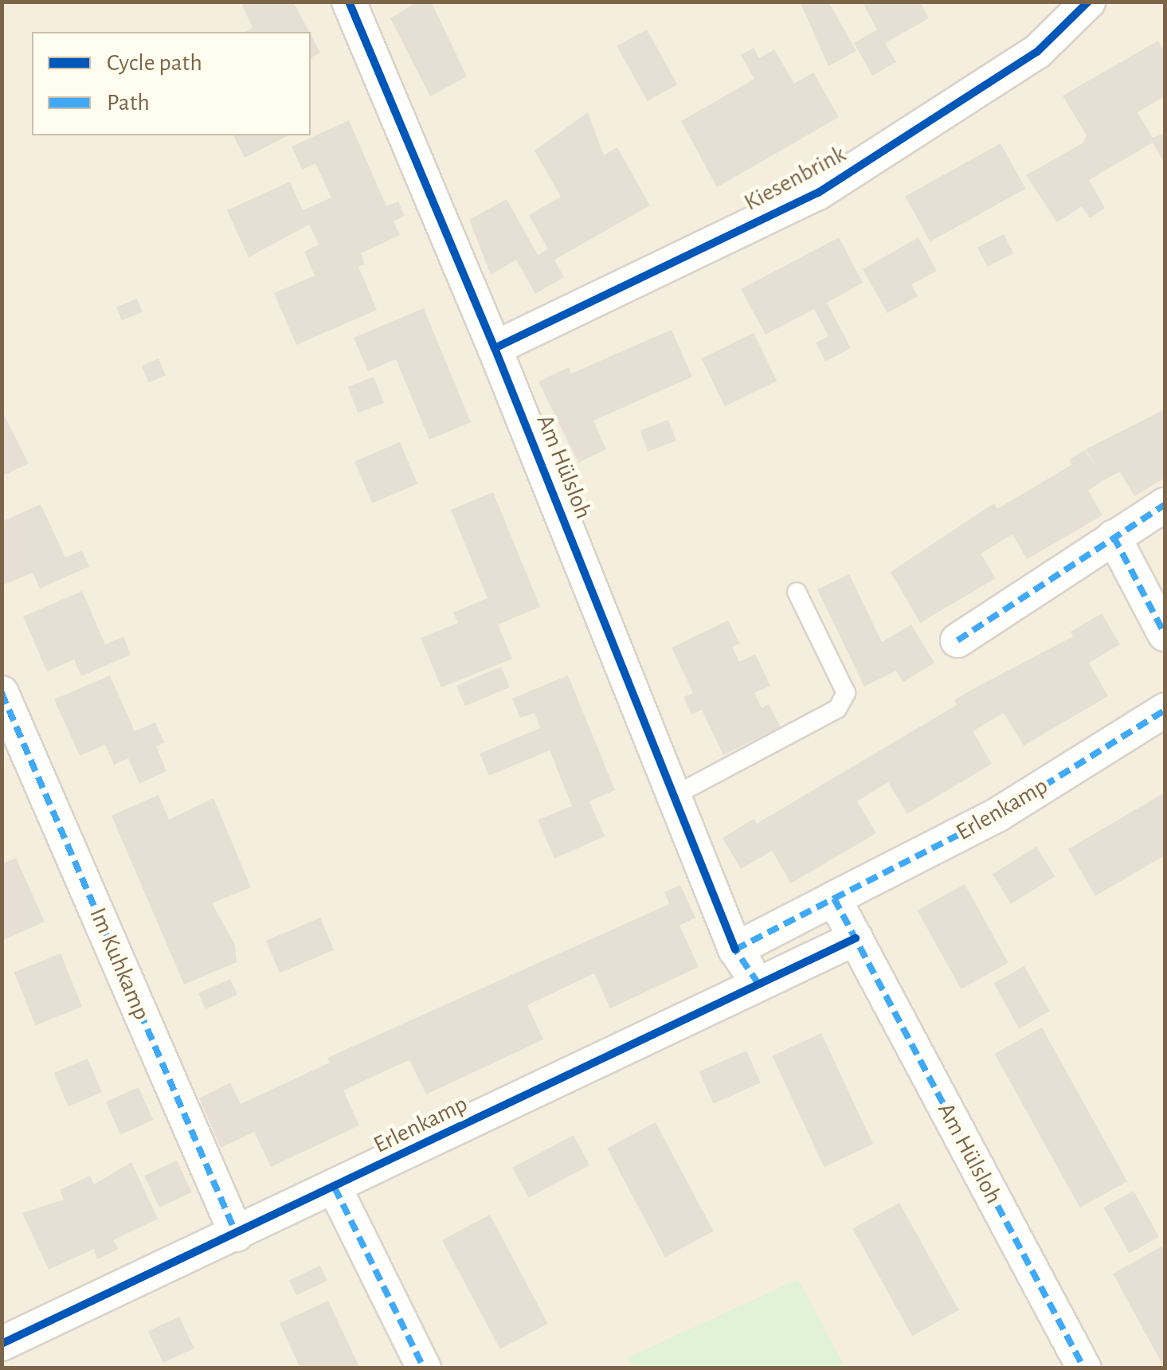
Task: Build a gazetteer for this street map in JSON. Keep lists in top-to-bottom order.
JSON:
{
  "streets": {
    "street": [
      "Kiesenbrink",
      "Am Hülsloh",
      "Erlenkamp",
      "Im Kuhkamp"
    ]
  },
  "crossings": [
    ["Kiesenbrink", "Am Hülsloh"],
    ["Am Hülsloh", "Erlenkamp"],
    ["Erlenkamp", "Im Kuhkamp"]
  ],
  "legend": ["Cycle path", "Path"]
}
